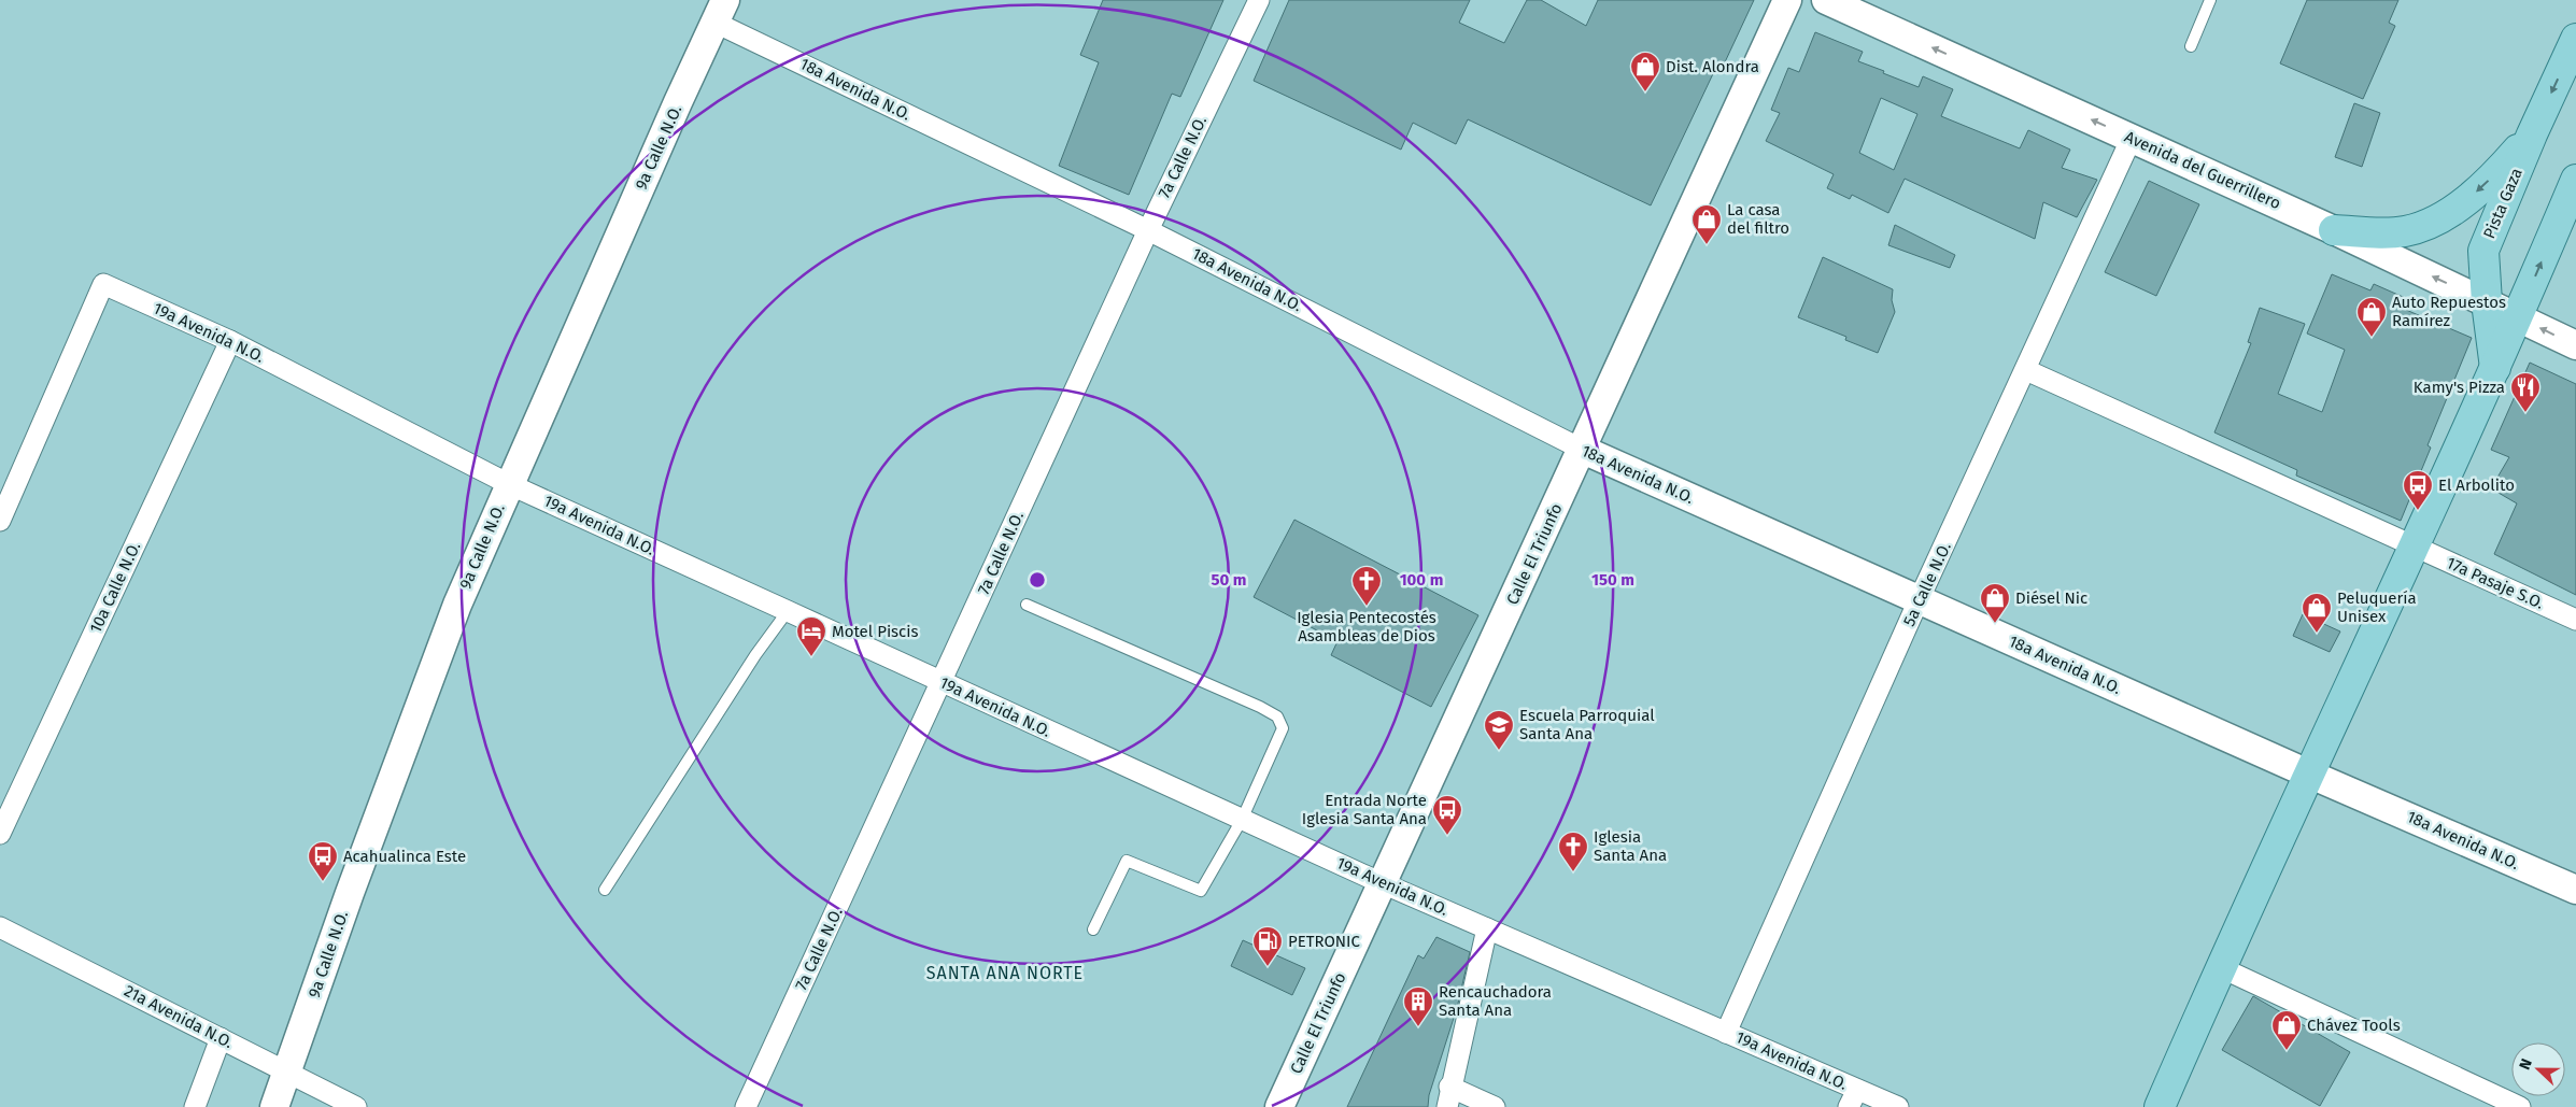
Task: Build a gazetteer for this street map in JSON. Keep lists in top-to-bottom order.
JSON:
{
  "streets": {
    "main road": ["Pista Gaza"],
    "street": [
      "18a Avenida N.O.",
      "9a Calle N.O.",
      "7a Calle N.O.",
      "Avenida del Guerrillero",
      "19a Avenida N.O.",
      "Calle El Triunfo",
      "17a Pasaje S.O.",
      "5a Calle N.O.",
      "10a Calle N.O.",
      "21a Avenida N.O."
    ]
  },
  "crossings": [
    ["18a Avenida N.O.", "9a Calle N.O."],
    ["18a Avenida N.O.", "7a Calle N.O."],
    ["18a Avenida N.O.", "Calle El Triunfo"],
    ["18a Avenida N.O.", "5a Calle N.O."],
    ["9a Calle N.O.", "19a Avenida N.O."],
    ["9a Calle N.O.", "21a Avenida N.O."],
    ["7a Calle N.O.", "19a Avenida N.O."],
    ["Avenida del Guerrillero", "Pista Gaza"],
    ["Avenida del Guerrillero", "5a Calle N.O."],
    ["19a Avenida N.O.", "Calle El Triunfo"],
    ["19a Avenida N.O.", "5a Calle N.O."],
    ["19a Avenida N.O.", "10a Calle N.O."],
    ["17a Pasaje S.O.", "5a Calle N.O."]
  ],
  "one_way": ["Avenida del Guerrillero"],
  "districts": ["SANTA ANA NORTE"],
  "places": {
    "shop": [
      "Dist. Alondra",
      "La casa del filtro",
      "Auto Repuestos Ramírez",
      "Diésel Nic",
      "Peluquería Unisex",
      "Chávez Tools"
    ],
    "restaurant": ["Kamy's Pizza"],
    "bus stop": ["El Arbolito", "Entrada Norte Iglesia Santa Ana", "Acahualinca Este"],
    "church": ["Iglesia Pentecostés Asambleas de Dios", "Iglesia Santa Ana"],
    "hotel": ["Motel Piscis"],
    "school or university": ["Escuela Parroquial Santa Ana"],
    "fuel station": ["PETRONIC"],
    "building": ["Rencauchadora Santa Ana"]
  },
  "north": "left",
  "rings": ["50 m", "100 m", "150 m"]
}
